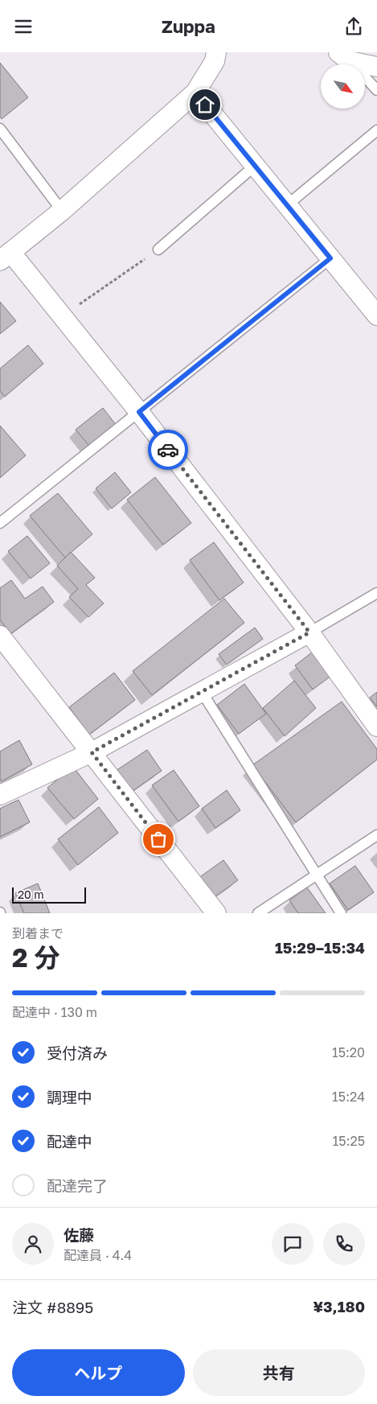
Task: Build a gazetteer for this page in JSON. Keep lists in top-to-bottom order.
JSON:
{
  "scale_bar": "20 m",
  "north": "bottom right",
  "page": {
    "header": "Zuppa",
    "scale": "20 m",
    "heading": ["2 分", "到着まで", "15:29–15:34"],
    "panel": [
      "佐藤",
      "配達員 · 4.4",
      "注文 #8895",
      "¥3,180"
    ],
    "bar": "配達中 · 130 m",
    "list": [
      ["受付済み", "15:20"],
      ["調理中", "15:24"],
      ["配達中", "15:25"],
      "配達完了"
    ],
    "buttons": ["ヘルプ", "共有"]
  }
}
